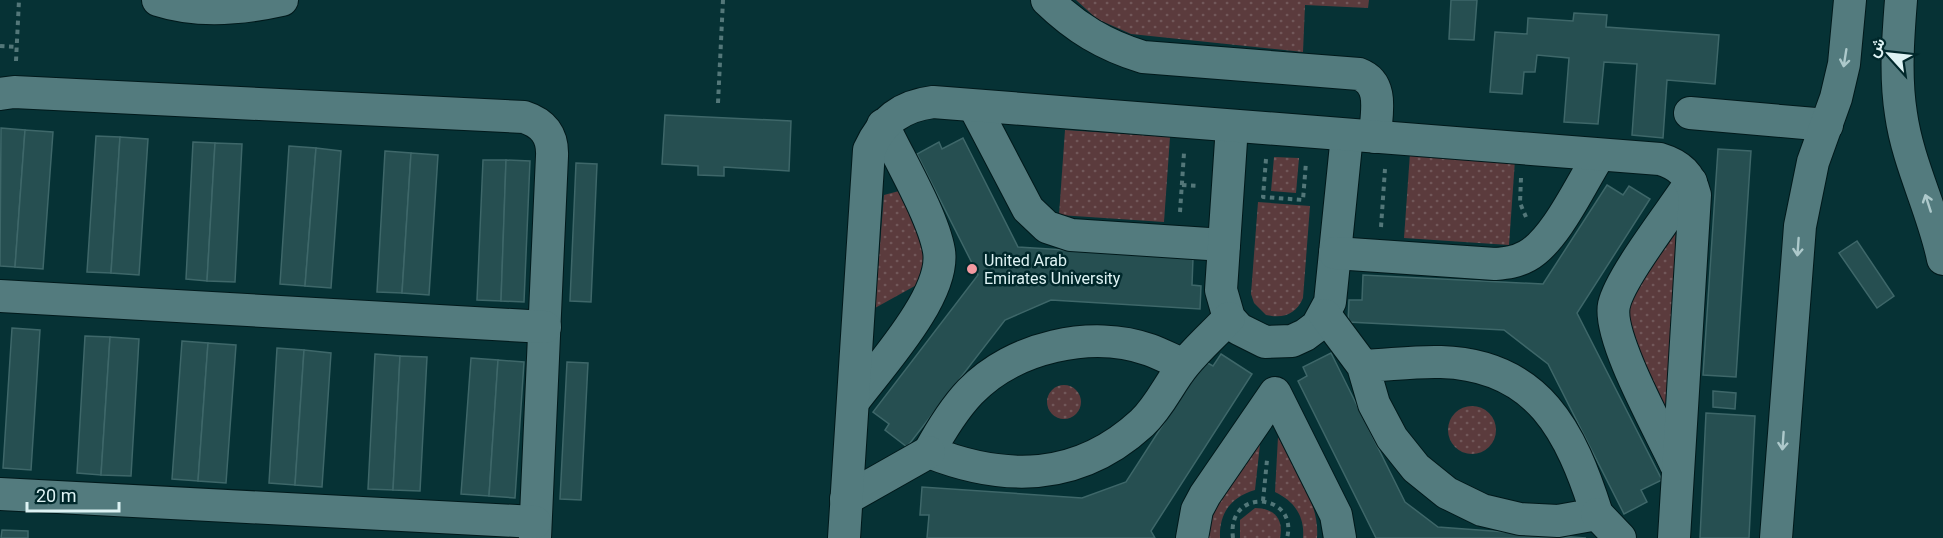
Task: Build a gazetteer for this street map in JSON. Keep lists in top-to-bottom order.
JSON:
{
  "places": ["United Arab Emirates University"],
  "scale_bar": "20 m",
  "north": "top left"
}
